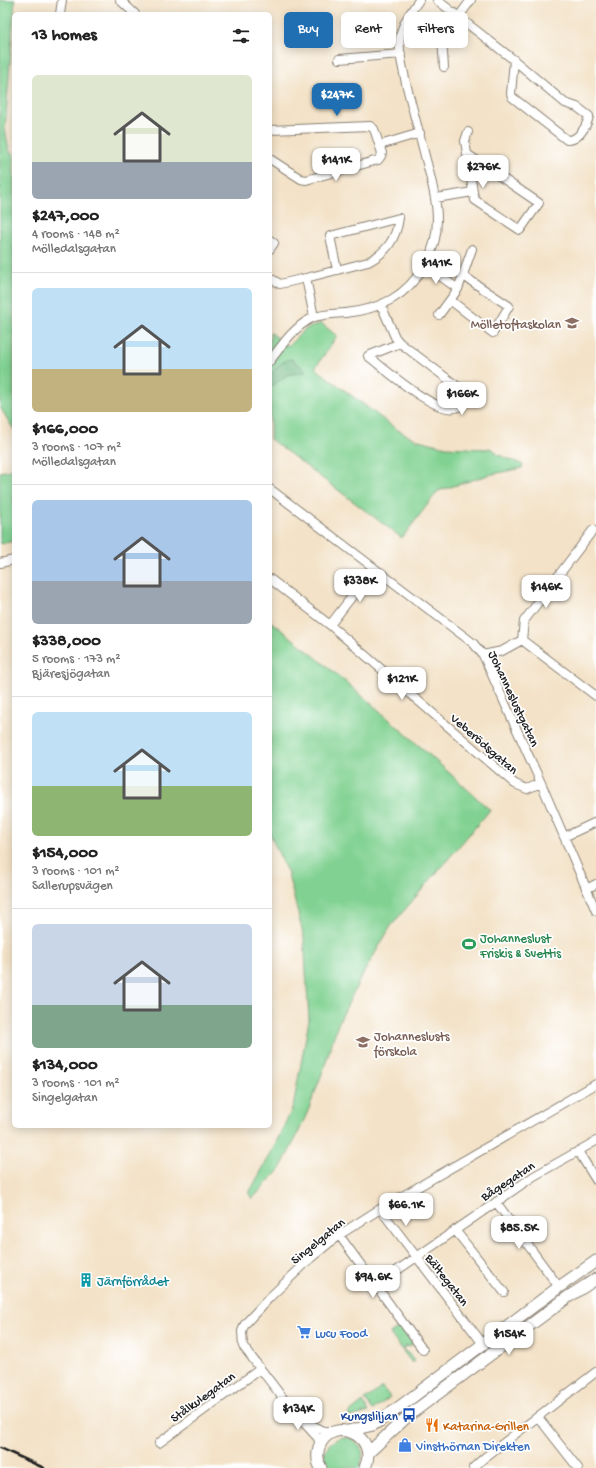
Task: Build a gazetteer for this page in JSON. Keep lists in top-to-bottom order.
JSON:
{
  "streets": {
    "street": [
      "Johanneslustgatan",
      "Veberödsgatan",
      "Bågegatan",
      "Singelgatan",
      "Bältegatan",
      "Stålkulegatan"
    ]
  },
  "crossings": [
    ["Johanneslustgatan", "Veberödsgatan"],
    ["Bågegatan", "Bältegatan"],
    ["Singelgatan", "Bältegatan"],
    ["Singelgatan", "Stålkulegatan"]
  ],
  "places": {
    "school or university": ["Mölletoftaskolan", "Johanneslusts förskola"],
    "sports": ["Johanneslust Friskis & Svettis"],
    "building": ["Järnförrådet"],
    "supermarket": ["Lucu Food"],
    "bus stop": ["Kungsliljan"],
    "restaurant": ["Katarina-Grillen"],
    "shop": ["Vinsthörnan Direkten"]
  },
  "page": {
    "chip": ["Buy", "Rent", "Filters"],
    "heading": "13 homes",
    "list": [
      {
        "name": "$247,000",
        "note": "4 rooms · 148 m² · Mölledalsgatan"
      },
      {
        "name": "$166,000",
        "note": "3 rooms · 107 m² · Mölledalsgatan"
      },
      {
        "name": "$338,000",
        "note": "5 rooms · 173 m² · Bjäresjögatan"
      },
      {
        "name": "$154,000",
        "note": "3 rooms · 101 m² · Sallerupsvägen"
      },
      {
        "name": "$134,000",
        "note": "3 rooms · 101 m² · Singelgatan"
      }
    ],
    "price": [
      "$247K",
      "$141K",
      "$276K",
      "$141K",
      "$166K",
      "$338K",
      "$146K",
      "$121K",
      "$66.1K",
      "$85.5K",
      "$94.6K",
      "$154K",
      "$134K"
    ]
  }
}
